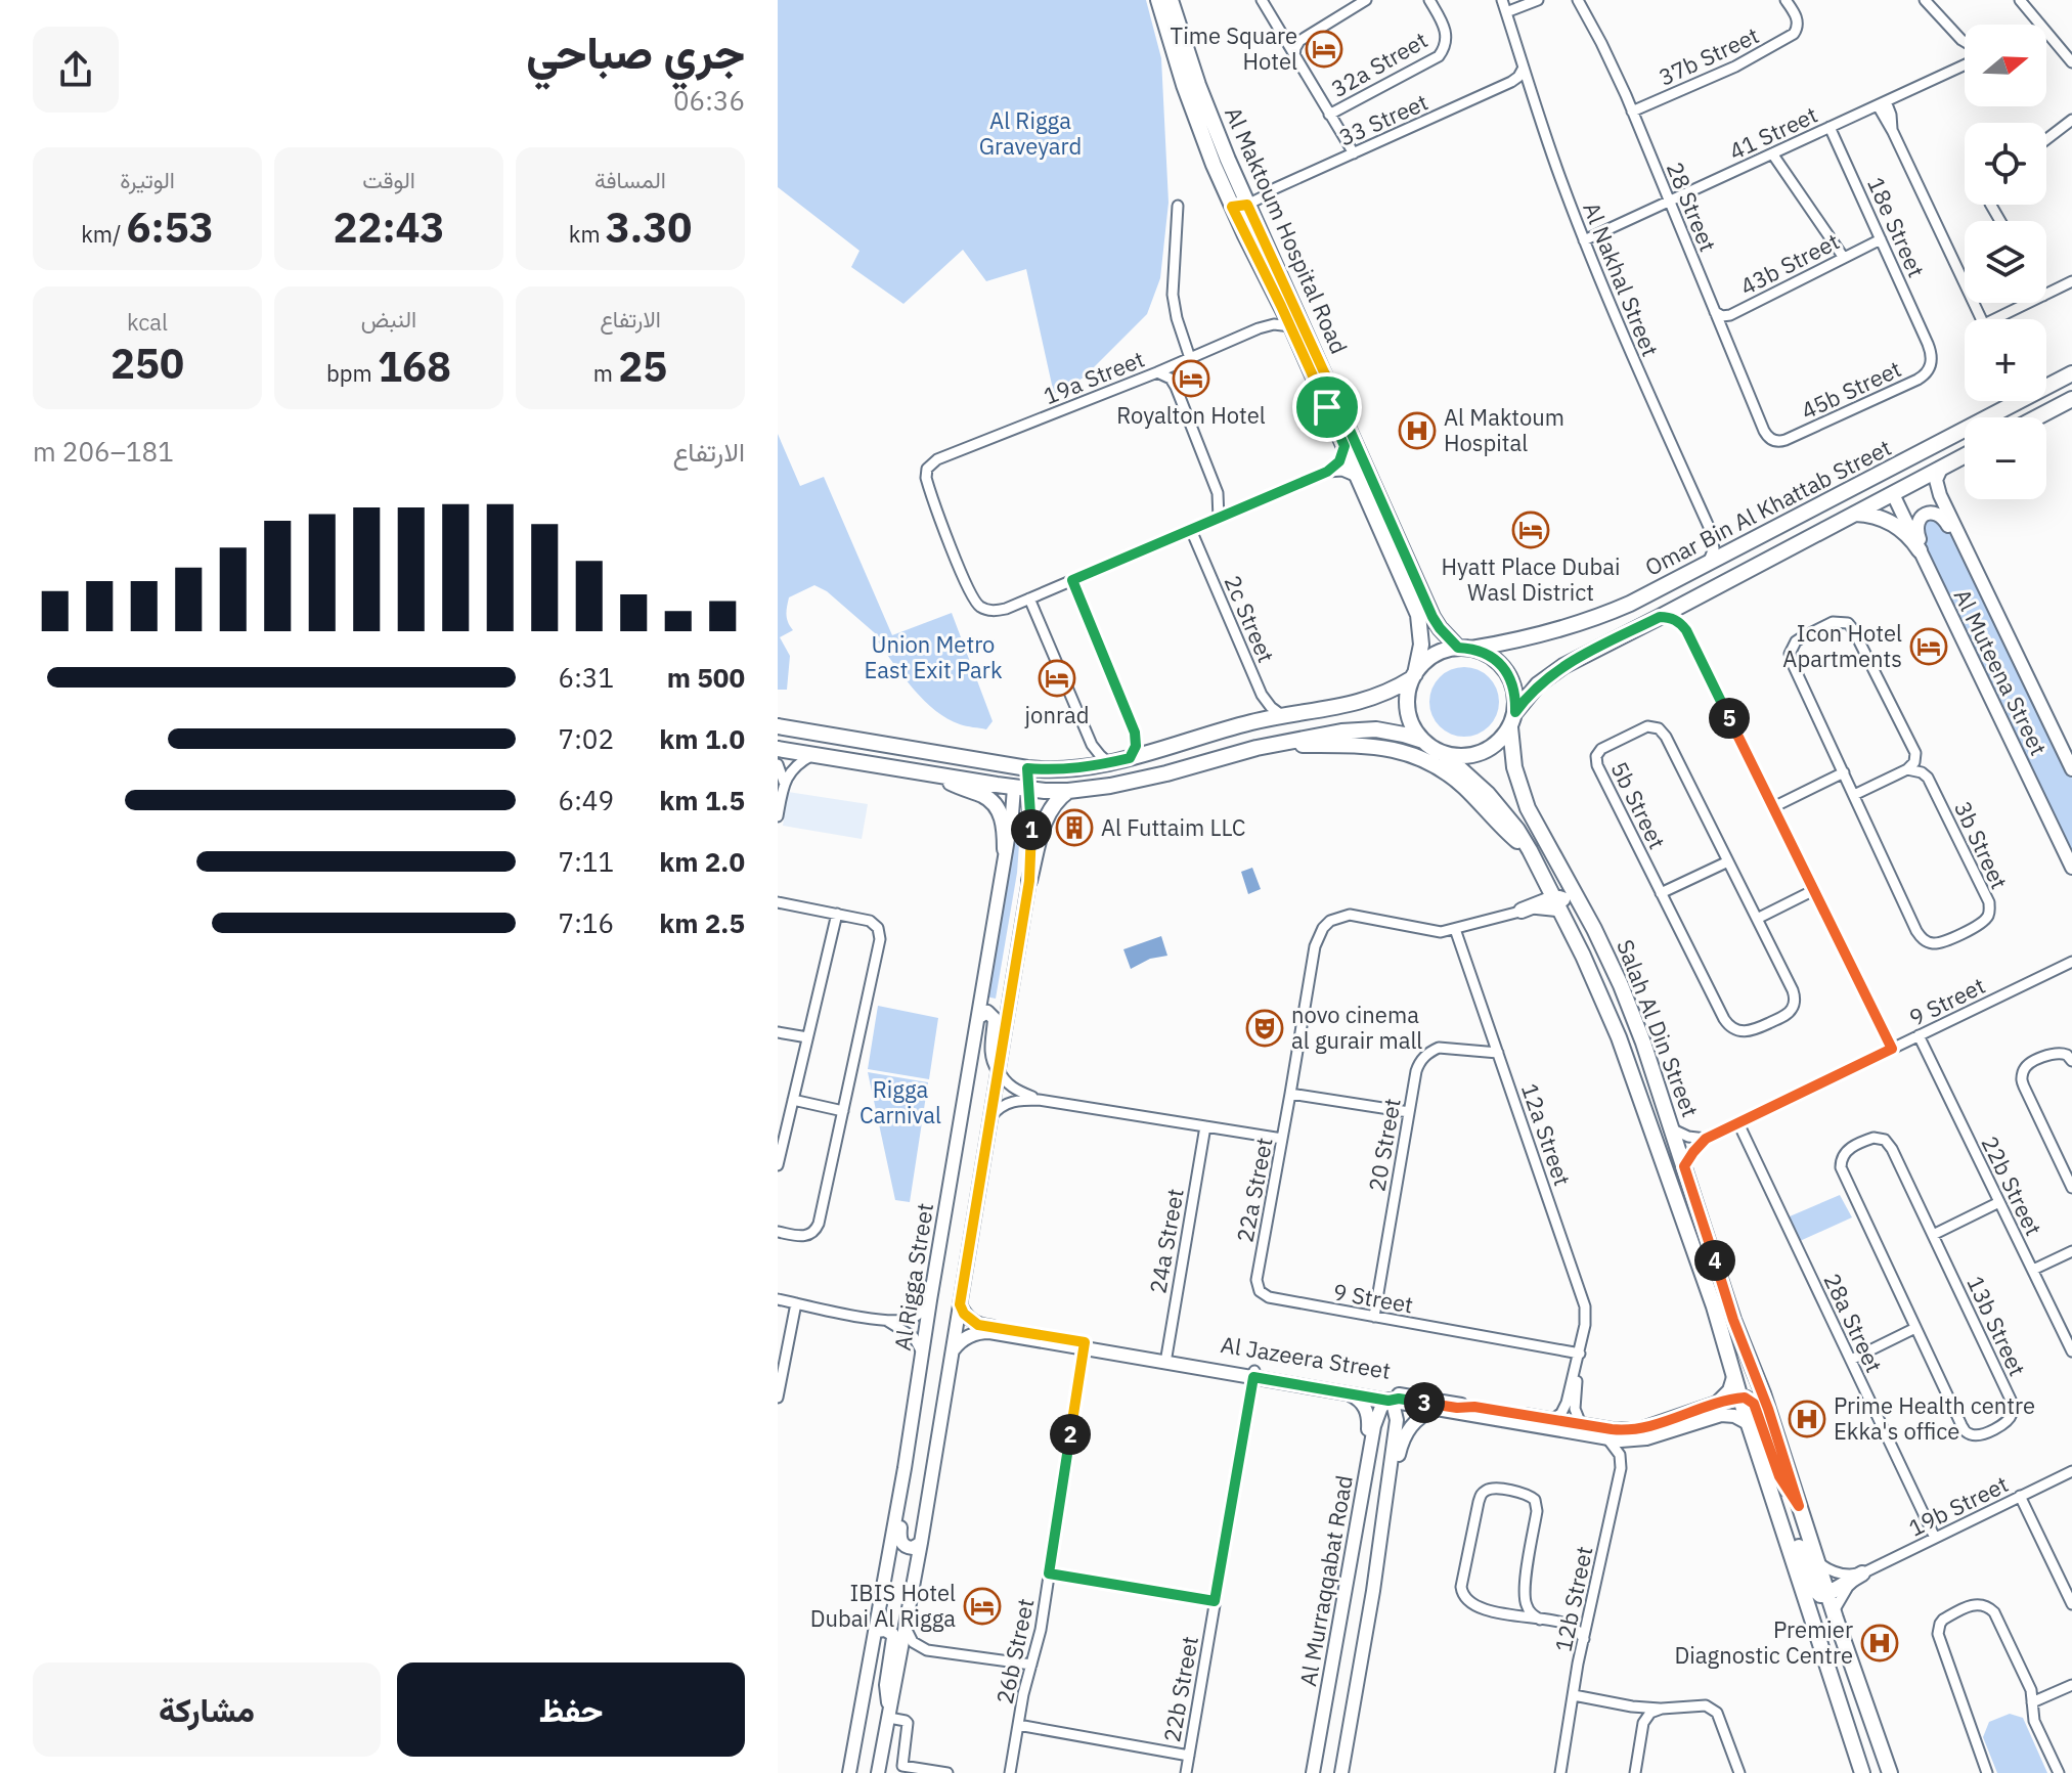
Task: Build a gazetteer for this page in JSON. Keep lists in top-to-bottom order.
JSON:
{
  "streets": {
    "main road": ["Al Maktoum Hospital Road", "Omar Bin Al Khattab Street", "Salah Al Din Street"],
    "street": [
      "37b Street",
      "32a Street",
      "33 Street",
      "41 Street",
      "28 Street",
      "18e Street",
      "43b Street",
      "Al Nakhal Street",
      "19a Street",
      "45b Street",
      "2c Street",
      "Al Muteena Street",
      "5b Street",
      "3b Street",
      "9 Street",
      "12a Street",
      "20 Street",
      "22b Street",
      "22a Street",
      "24a Street",
      "Al Rigga Street",
      "28a Street",
      "13b Street",
      "Al Jazeera Street",
      "19b Street",
      "Al Murraqqabat Road",
      "12b Street",
      "26b Street"
    ]
  },
  "crossings": [
    ["37b Street", "28 Street"],
    ["33 Street", "Al Maktoum Hospital Road"],
    ["33 Street", "Al Nakhal Street"],
    ["41 Street", "28 Street"],
    ["41 Street", "18e Street"],
    ["41 Street", "Al Nakhal Street"],
    ["28 Street", "43b Street"],
    ["28 Street", "45b Street"],
    ["18e Street", "43b Street"],
    ["18e Street", "45b Street"],
    ["Al Maktoum Hospital Road", "19a Street"],
    ["Al Maktoum Hospital Road", "Omar Bin Al Khattab Street"],
    ["Al Maktoum Hospital Road", "Salah Al Din Street"],
    ["Al Nakhal Street", "Omar Bin Al Khattab Street"],
    ["Omar Bin Al Khattab Street", "Al Muteena Street"],
    ["Omar Bin Al Khattab Street", "Salah Al Din Street"],
    ["9 Street", "Salah Al Din Street"],
    ["9 Street", "12a Street"],
    ["9 Street", "20 Street"],
    ["9 Street", "22b Street"],
    ["9 Street", "22a Street"],
    ["9 Street", "28a Street"],
    ["Salah Al Din Street", "Al Jazeera Street"],
    ["Salah Al Din Street", "19b Street"],
    ["12a Street", "20 Street"],
    ["12a Street", "22a Street"],
    ["12a Street", "Al Jazeera Street"],
    ["22b Street", "Al Jazeera Street"],
    ["24a Street", "Al Jazeera Street"],
    ["28a Street", "19b Street"],
    ["Al Jazeera Street", "Al Murraqqabat Road"],
    ["Al Jazeera Street", "12b Street"],
    ["Al Jazeera Street", "26b Street"]
  ],
  "parks": ["Al Rigga Graveyard", "Union Metro East Exit Park", "Rigga Carnival"],
  "places": {
    "hotel": [
      "Time Square Hotel",
      "Royalton Hotel",
      "Hyatt Place Dubai Wasl District",
      "Icon Hotel Apartments",
      "jonrad",
      "IBIS Hotel Dubai Al Rigga"
    ],
    "hospital": ["Al Maktoum Hospital", "Prime Health centre Ekka's office", "Premier Diagnostic Centre"],
    "building": ["Al Futtaim LLC"],
    "theatre": ["novo cinema al gurair mall"]
  },
  "north": "right",
  "page": {
    "heading": ["جري صباحي", "06:36"],
    "map_buttons": ["+", "−"],
    "stats": [
      ["المسافة", "3.30 km"],
      ["الوقت", "22:43"],
      ["الوتيرة", "6:53 /km"],
      ["الارتفاع", "25 m"],
      ["النبض", "168 bpm"],
      ["kcal", "250"]
    ],
    "chart": ["الارتفاع", "181–206 m"],
    "list": [
      {
        "name": "500 m",
        "note": "6:31"
      },
      {
        "name": "1.0 km",
        "note": "7:02"
      },
      {
        "name": "1.5 km",
        "note": "6:49"
      },
      {
        "name": "2.0 km",
        "note": "7:11"
      },
      {
        "name": "2.5 km",
        "note": "7:16"
      }
    ],
    "pins": [
      "5",
      "1",
      "4",
      "3",
      "2"
    ],
    "buttons": ["حفظ", "مشاركة"]
  }
}
